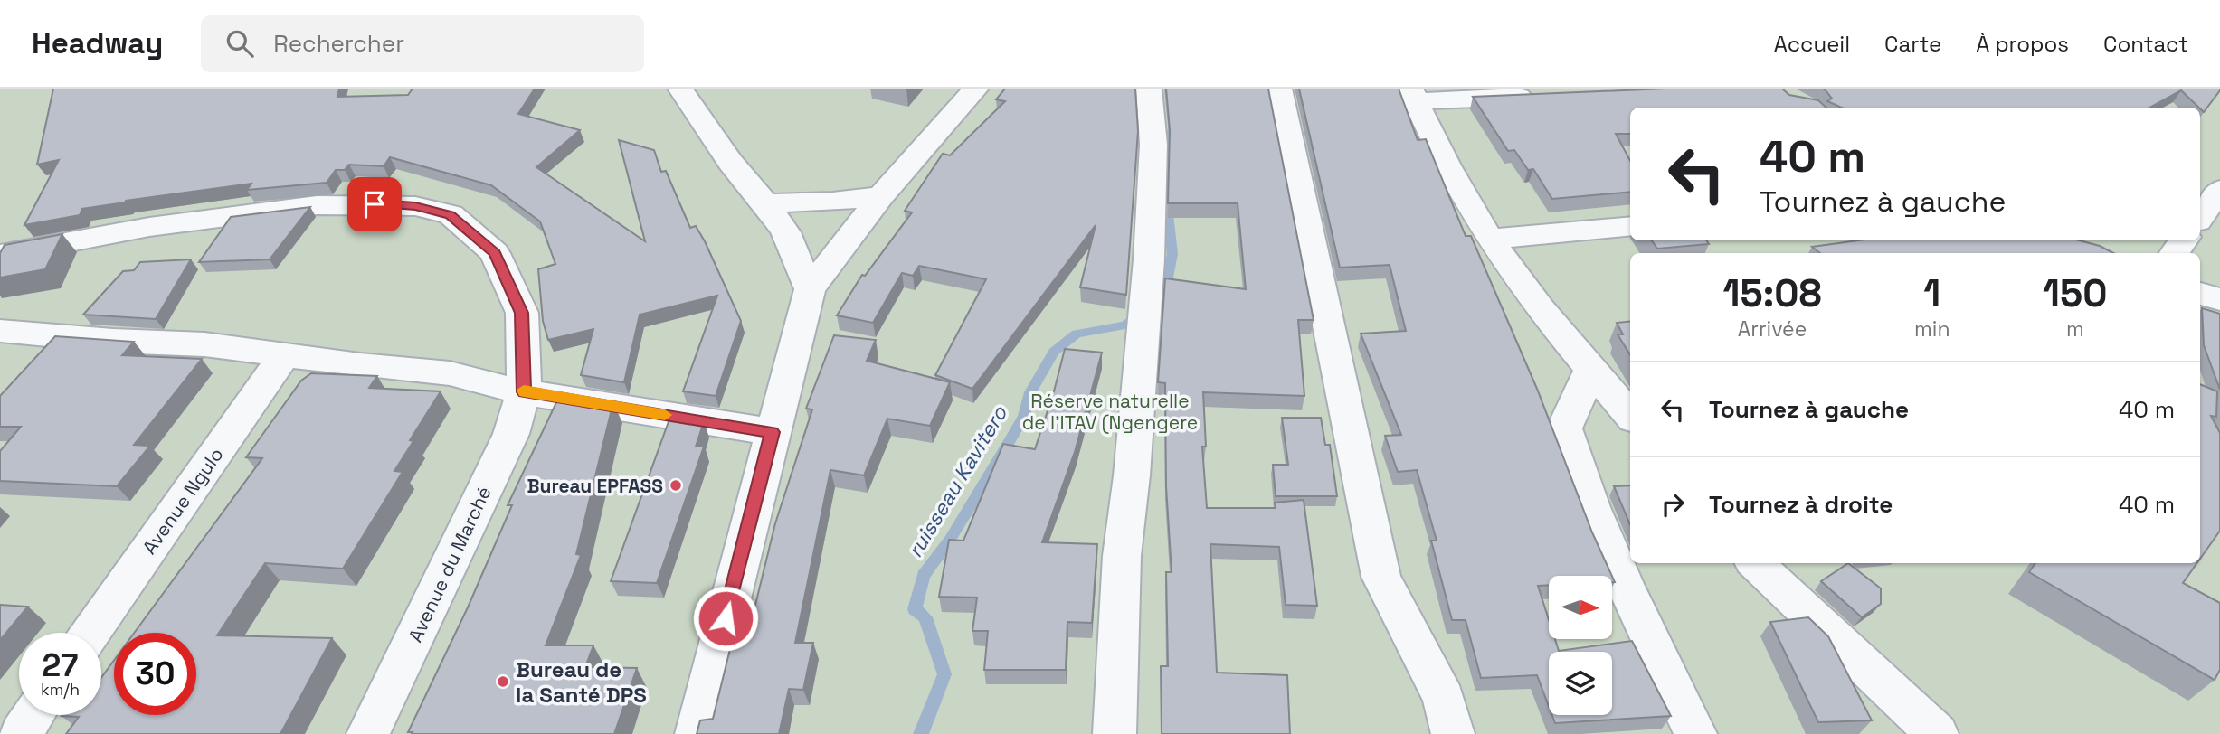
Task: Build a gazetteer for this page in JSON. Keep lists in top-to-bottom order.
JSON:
{
  "streets": {
    "street": ["Avenue Ngulo", "Avenue du Marché"]
  },
  "water": ["ruisseau Kavitero"],
  "parks": ["Réserve naturelle de l'ITAV (Ngengere"],
  "places": ["Bureau EPFASS", "Bureau de la Santé DPS"],
  "north": "right",
  "page": {
    "header": "Headway",
    "search": "Rechercher",
    "nav": [
      "Accueil",
      "Carte",
      "À propos",
      "Contact"
    ],
    "turn": ["40 m", "Tournez à gauche"],
    "eta": [
      "15:08",
      "Arrivée",
      "1",
      "min",
      "150",
      "m"
    ],
    "list": [
      {
        "name": "Tournez à gauche",
        "value": "40 m"
      },
      {
        "name": "Tournez à droite",
        "value": "40 m"
      }
    ],
    "speed": "27 km/h",
    "limit": "30"
  }
}
